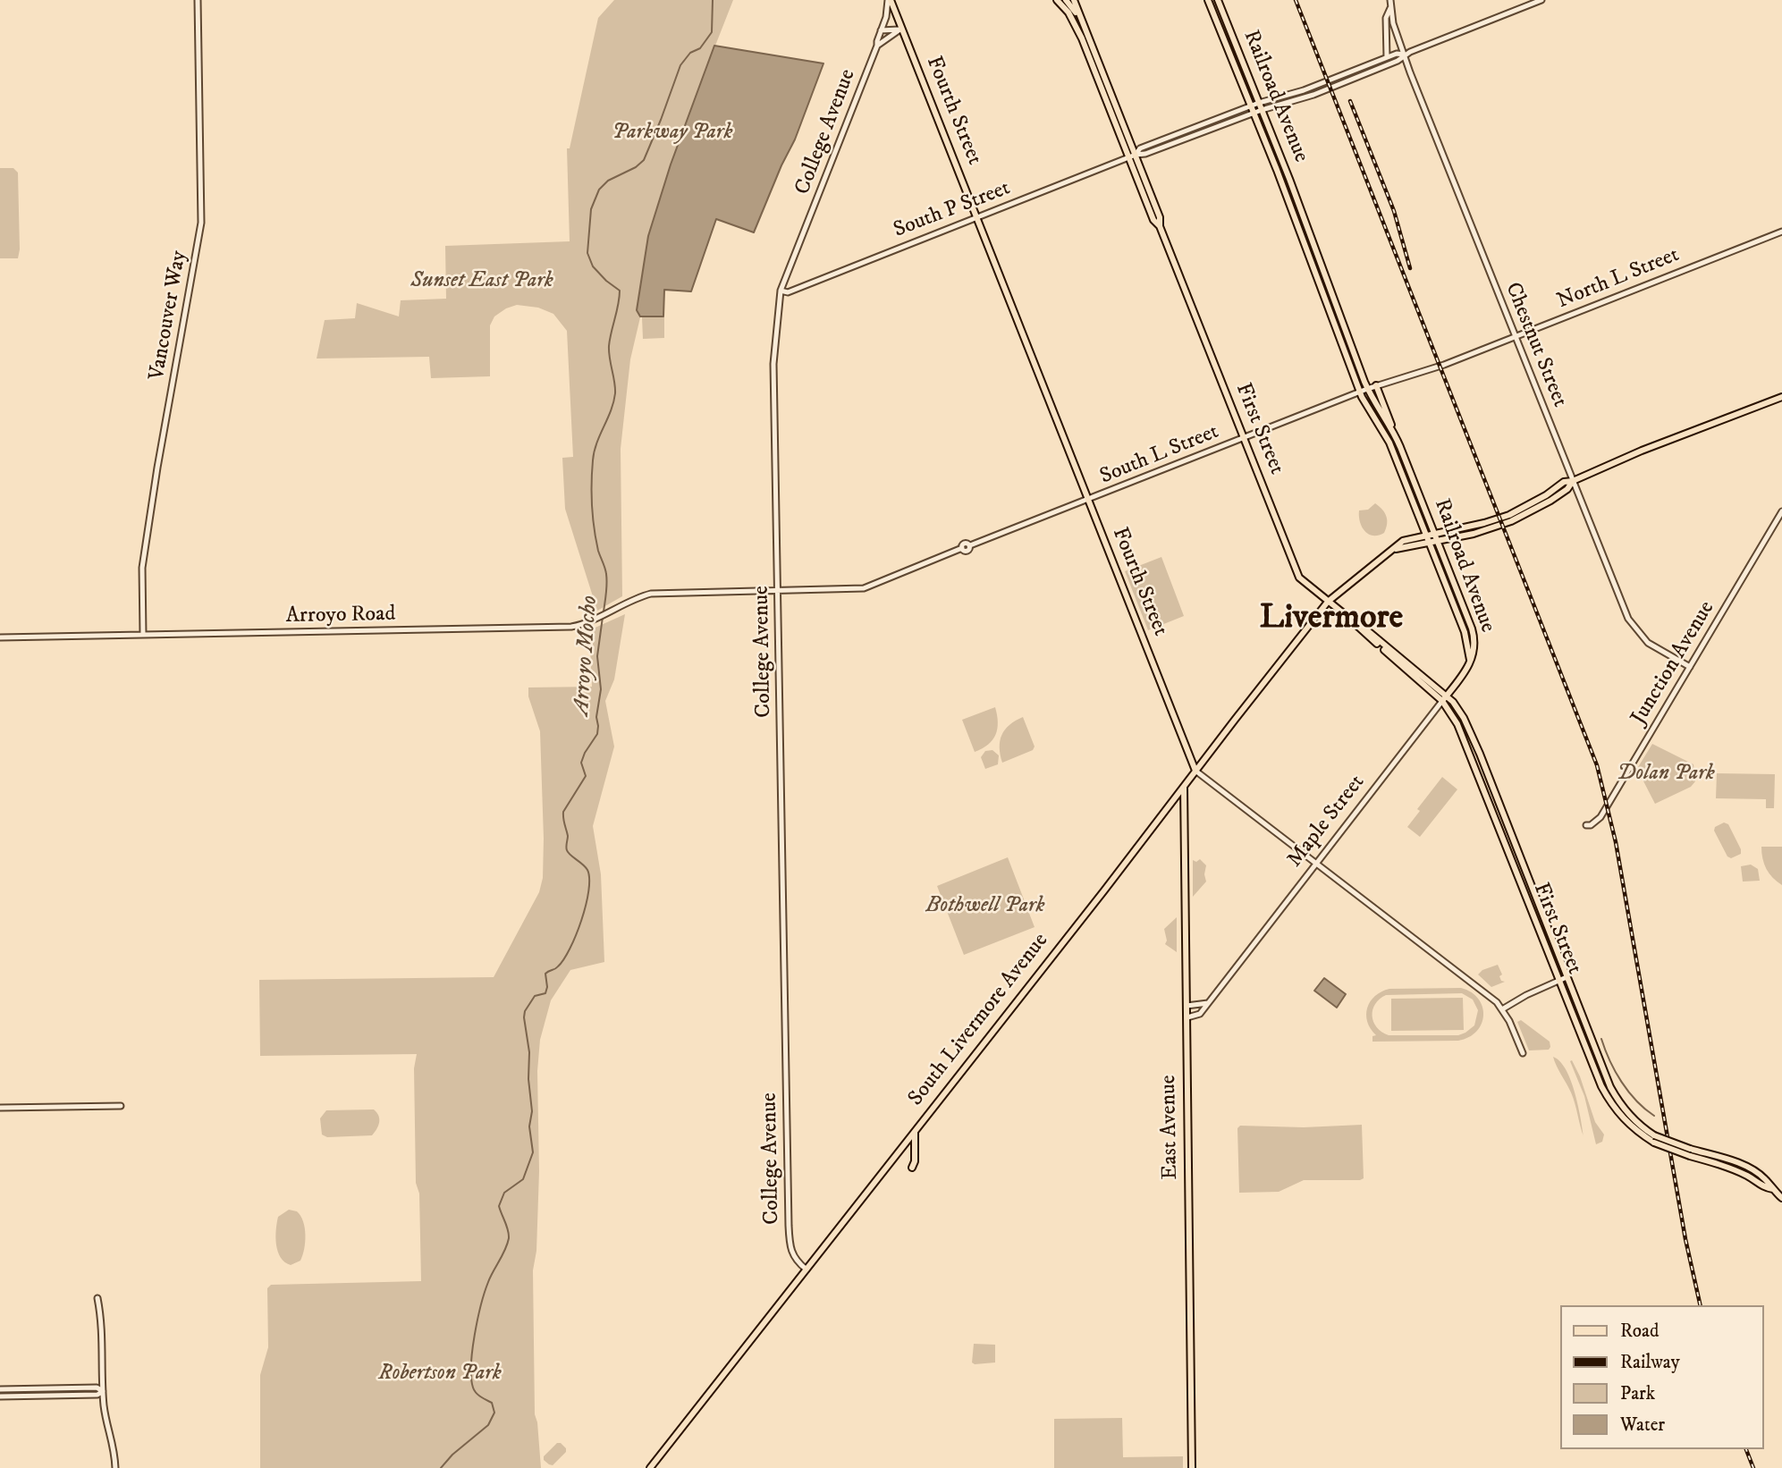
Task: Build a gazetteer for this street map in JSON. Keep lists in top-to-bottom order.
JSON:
{
  "streets": {
    "main road": [
      "Railroad Avenue",
      "Fourth Street",
      "First Street",
      "Maple Street",
      "South Livermore Avenue",
      "East Avenue"
    ],
    "street": [
      "College Avenue",
      "South P Street",
      "North L Street",
      "Vancouver Way",
      "Chestnut Street",
      "South L Street",
      "Arroyo Road",
      "Junction Avenue"
    ]
  },
  "crossings": [
    ["Railroad Avenue", "South P Street"],
    ["Railroad Avenue", "North L Street"],
    ["Railroad Avenue", "South L Street"],
    ["Railroad Avenue", "Maple Street"],
    ["Railroad Avenue", "South Livermore Avenue"],
    ["Fourth Street", "College Avenue"],
    ["Fourth Street", "South P Street"],
    ["Fourth Street", "South L Street"],
    ["Fourth Street", "South Livermore Avenue"],
    ["College Avenue", "South P Street"],
    ["College Avenue", "South L Street"],
    ["College Avenue", "Arroyo Road"],
    ["College Avenue", "South Livermore Avenue"],
    ["South P Street", "Chestnut Street"],
    ["South P Street", "First Street"],
    ["North L Street", "Chestnut Street"],
    ["North L Street", "South L Street"],
    ["Vancouver Way", "Arroyo Road"],
    ["Chestnut Street", "Junction Avenue"],
    ["Chestnut Street", "South Livermore Avenue"],
    ["First Street", "South L Street"],
    ["First Street", "Maple Street"],
    ["First Street", "South Livermore Avenue"],
    ["South L Street", "Arroyo Road"],
    ["Maple Street", "East Avenue"],
    ["South Livermore Avenue", "East Avenue"]
  ],
  "districts": ["Livermore"],
  "water": ["Arroyo Mocho"],
  "parks": [
    "Parkway Park",
    "Sunset East Park",
    "Dolan Park",
    "Bothwell Park",
    "Robertson Park"
  ],
  "legend": [
    "Road",
    "Railway",
    "Park",
    "Water"
  ]
}
